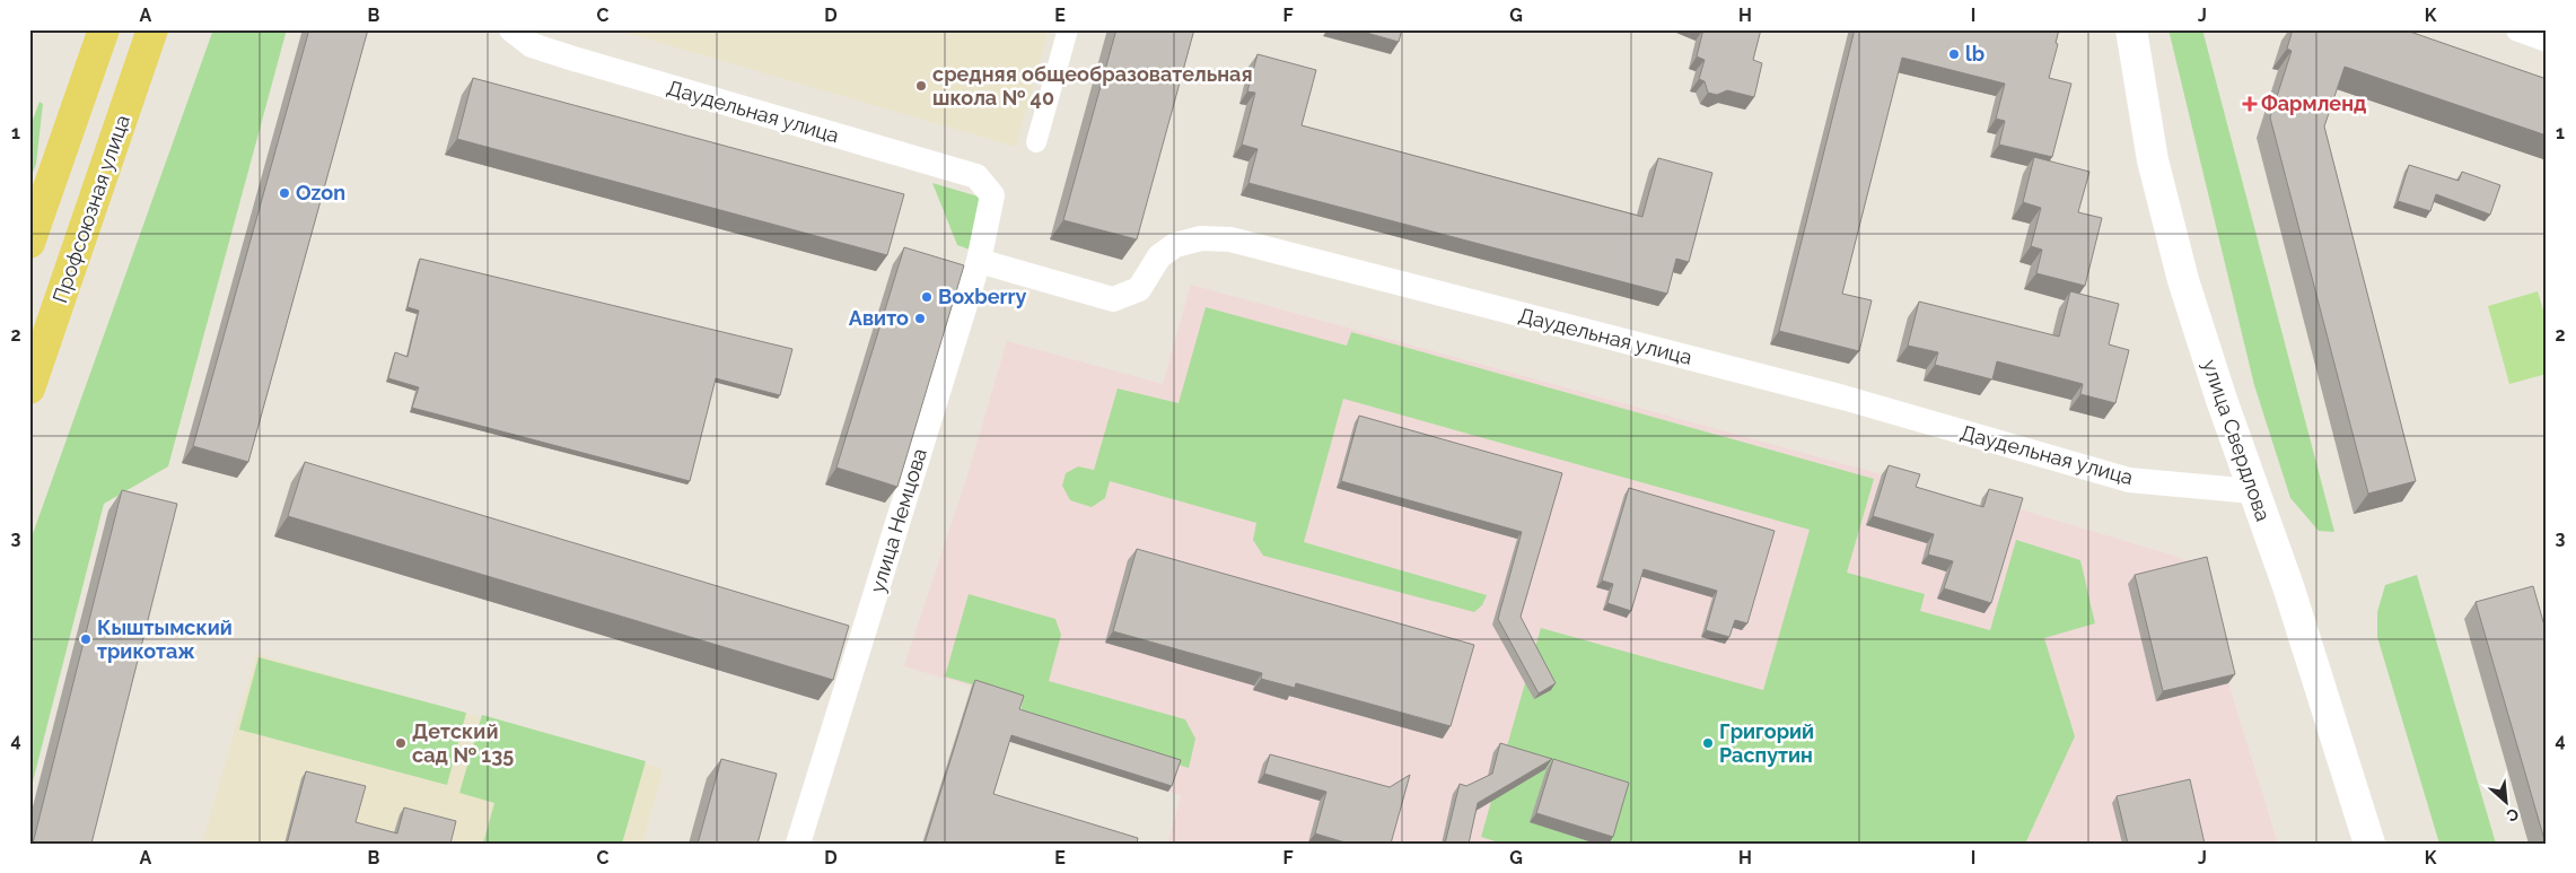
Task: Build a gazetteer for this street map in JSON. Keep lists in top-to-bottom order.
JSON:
{
  "streets": {
    "main road": ["Профсоюзная улица"],
    "street": ["Даудельная улица", "улица Свердлова", "улица Немцова"]
  },
  "crossings": [
    ["Даудельная улица", "улица Свердлова"],
    ["Даудельная улица", "улица Немцова"]
  ],
  "places": {
    "other": [
      "lb",
      "средняя общеобразовательная школа № 40",
      "Ozon",
      "Boxberry",
      "Авито",
      "Кыштымский трикотаж",
      "Детский сад № 135",
      "Григорий Распутин"
    ],
    "health": ["Фармленд"]
  },
  "north": "bottom right",
  "grid": {
    "columns": [
      "A",
      "B",
      "C",
      "D",
      "E",
      "F",
      "G",
      "H",
      "I",
      "J",
      "K"
    ],
    "rows": [
      "1",
      "2",
      "3",
      "4"
    ]
  }
}
